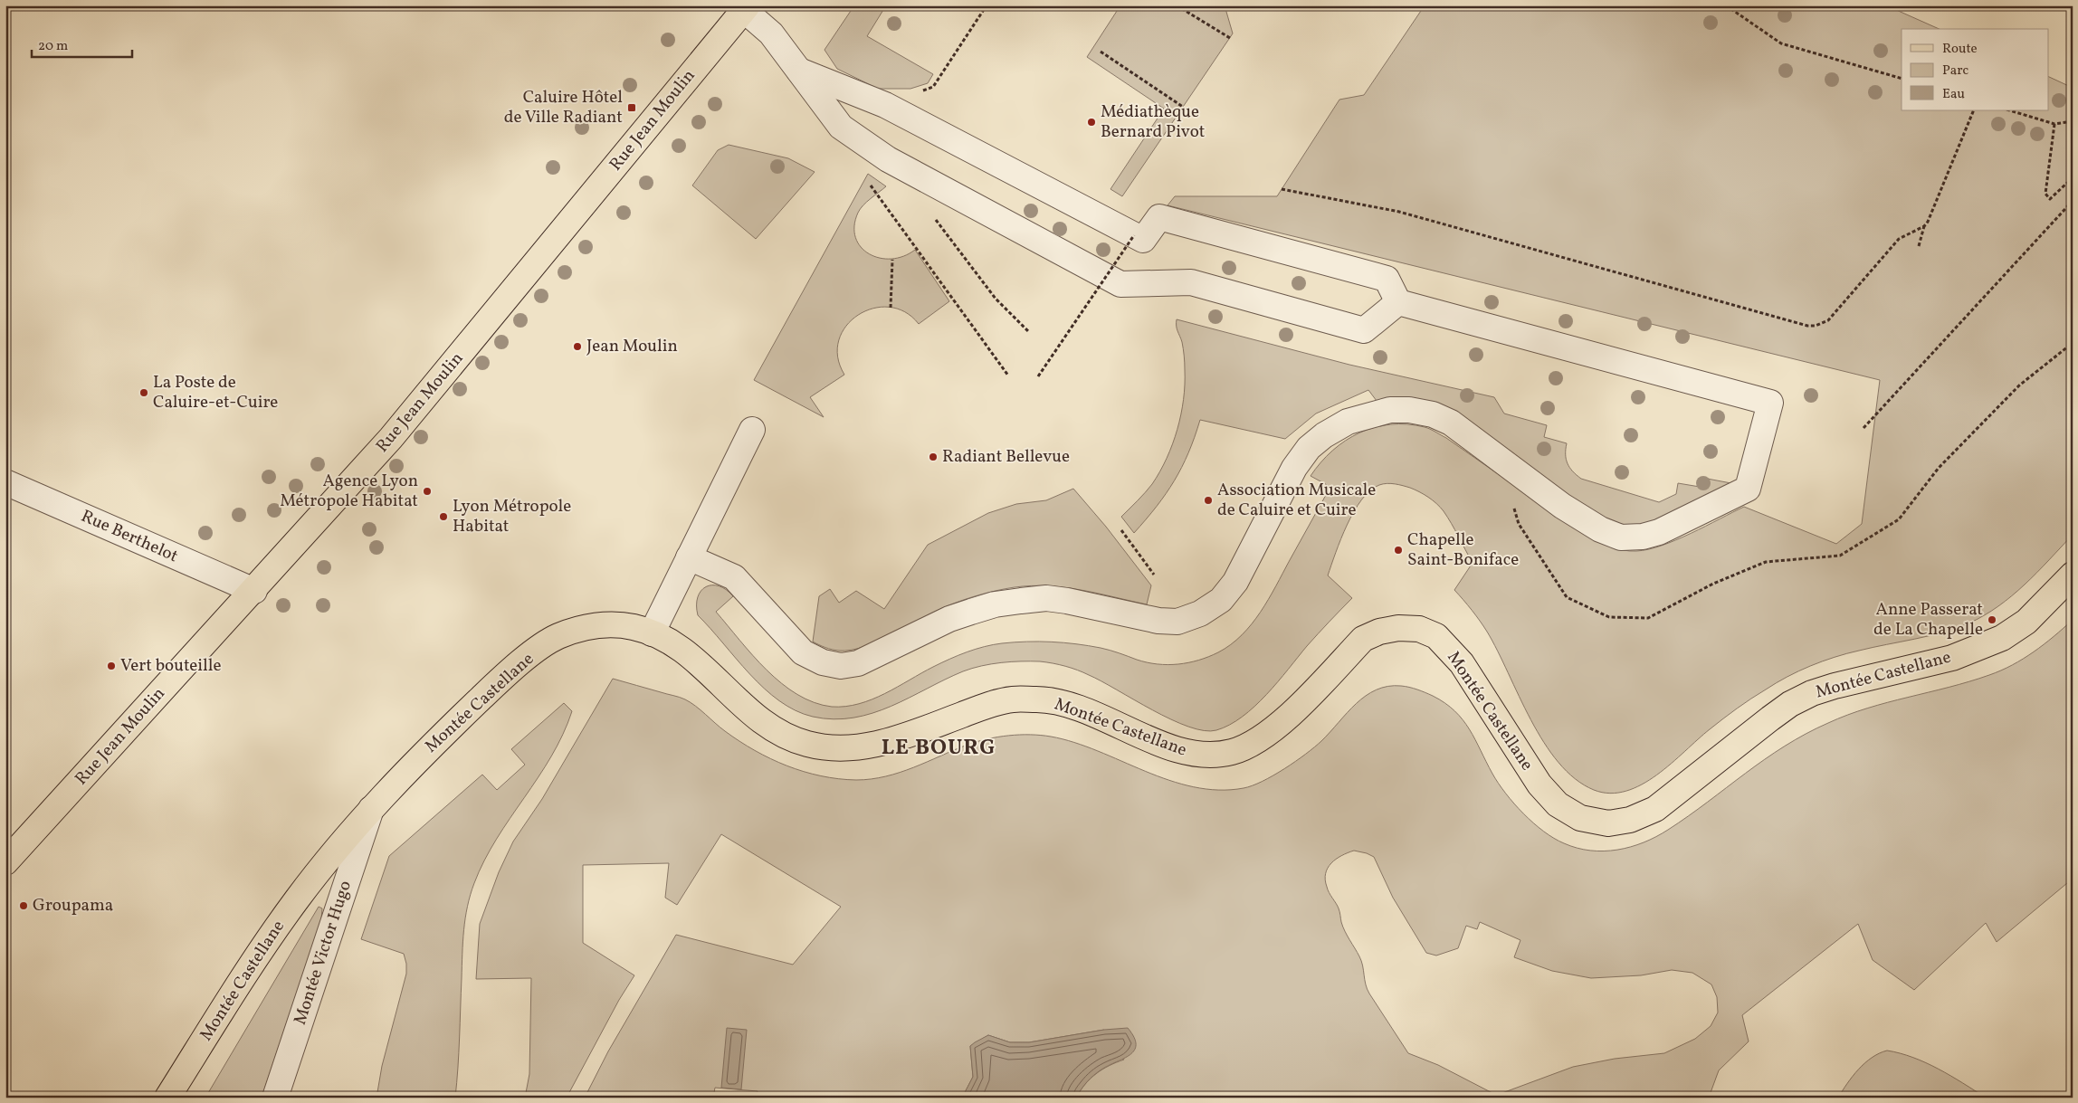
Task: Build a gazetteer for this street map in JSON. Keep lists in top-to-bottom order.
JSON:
{
  "streets": {
    "main road": ["Rue Jean Moulin", "Montée Castellane"],
    "street": ["Rue Berthelot", "Montée Victor Hugo"]
  },
  "crossings": [
    ["Rue Jean Moulin", "Rue Berthelot"],
    ["Montée Castellane", "Montée Victor Hugo"]
  ],
  "districts": ["LE BOURG"],
  "places": {
    "transit": ["Caluire Hôtel de Ville Radiant"],
    "other": [
      "Médiathèque Bernard Pivot",
      "Jean Moulin",
      "La Poste de Caluire-et-Cuire",
      "Radiant Bellevue",
      "Agence Lyon Métropole Habitat",
      "Association Musicale de Caluire et Cuire",
      "Lyon Métropole Habitat",
      "Chapelle Saint-Boniface",
      "Anne Passerat de La Chapelle",
      "Vert bouteille",
      "Groupama"
    ]
  },
  "legend": ["Route", "Parc", "Eau"],
  "scale_bar": "20 m"
}
